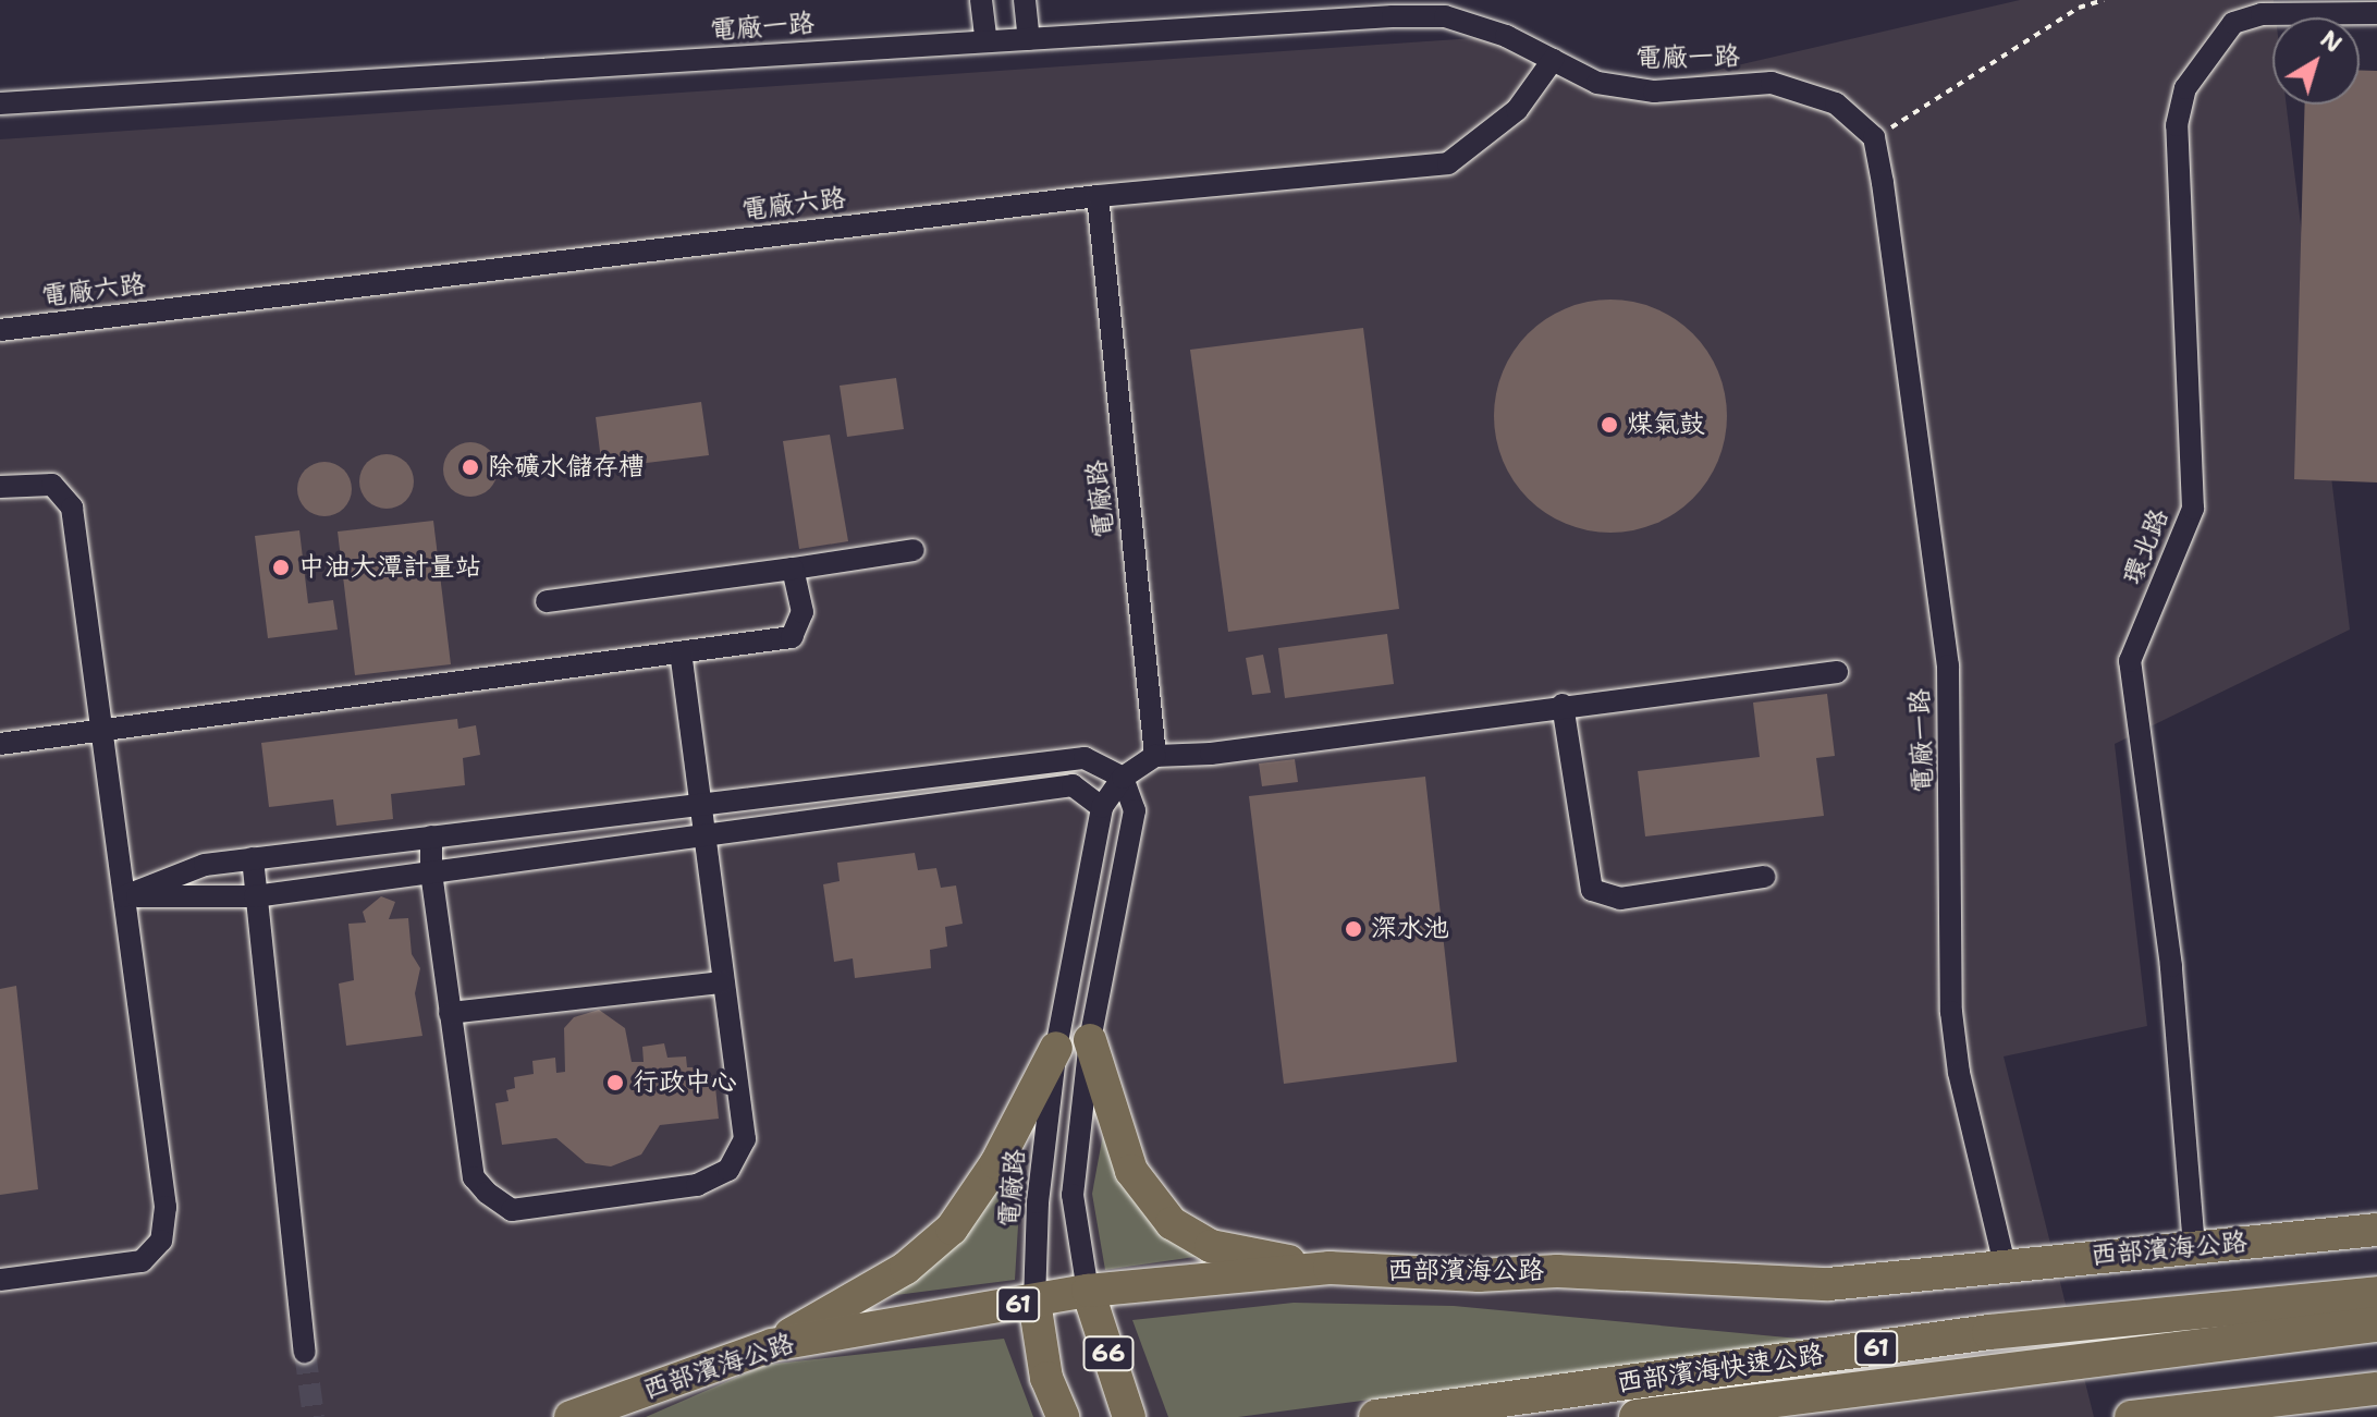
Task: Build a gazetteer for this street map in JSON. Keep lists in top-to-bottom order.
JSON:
{
  "streets": {
    "highway": ["61", "西部濱海快速公路"],
    "main road": ["西部濱海公路", "66"],
    "street": [
      "電廠一路",
      "電廠六路",
      "電廠路",
      "環北路"
    ]
  },
  "crossings": [
    ["電廠一路", "電廠六路"],
    ["電廠一路", "西部濱海公路"],
    ["電廠六路", "電廠路"],
    ["電廠路", "西部濱海公路"],
    ["電廠路", "66"],
    ["環北路", "西部濱海公路"],
    ["西部濱海公路", "66"]
  ],
  "places": [
    "煤氣鼓",
    "除礦水儲存槽",
    "中油大潭計量站",
    "深水池",
    "行政中心"
  ],
  "north": "top right"
}
